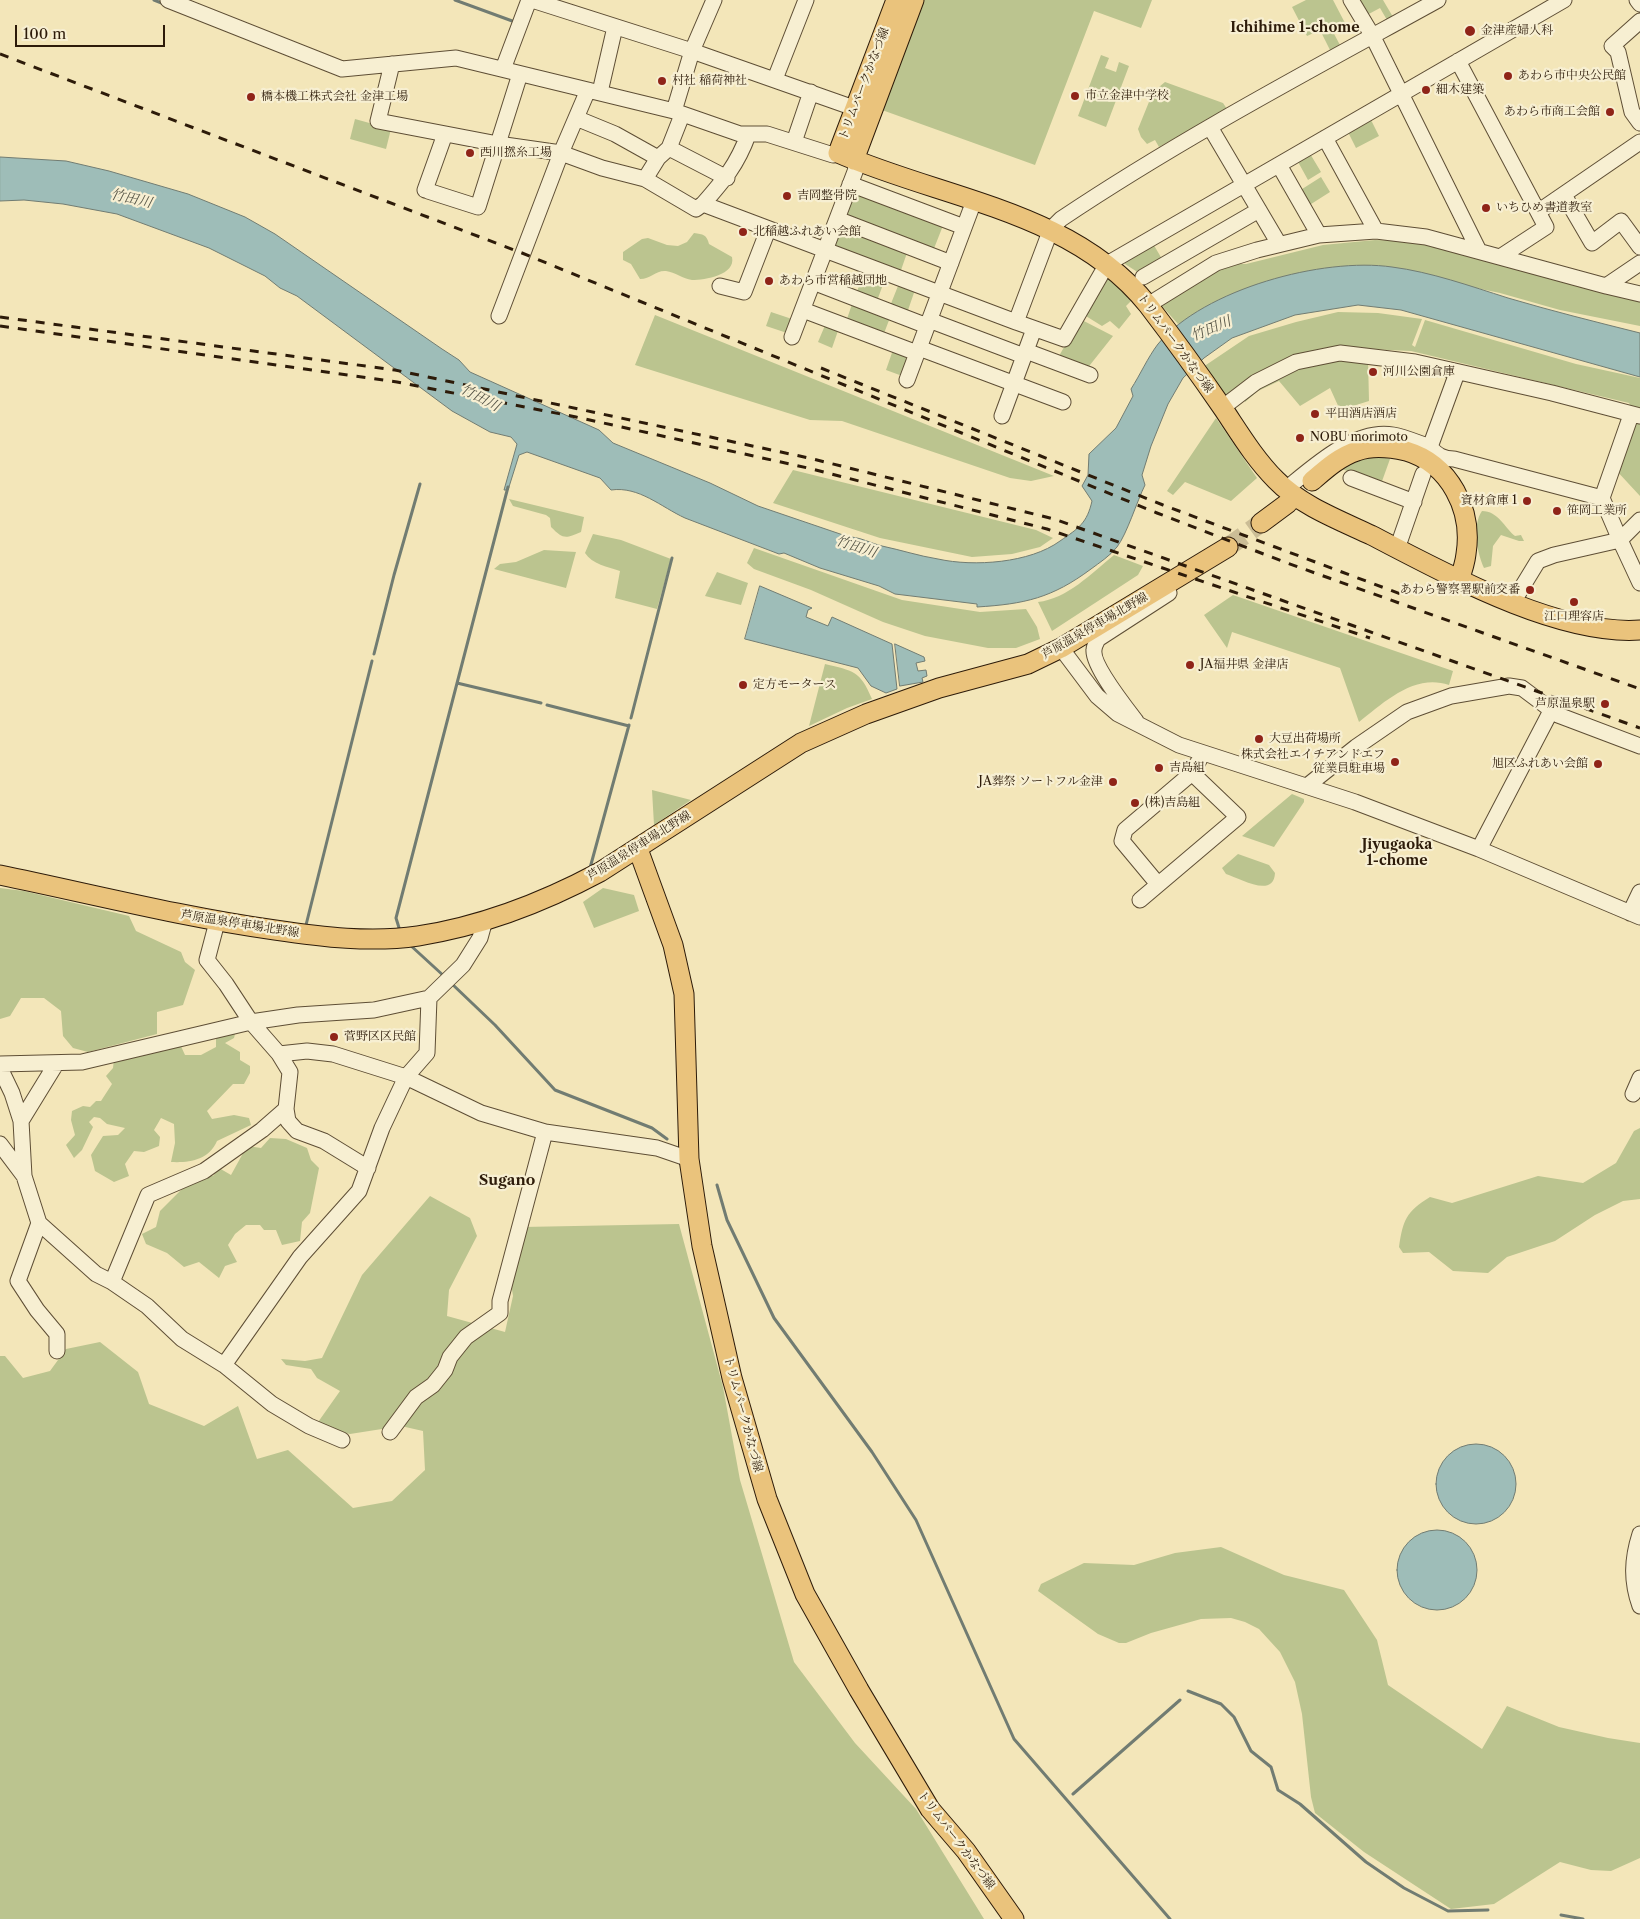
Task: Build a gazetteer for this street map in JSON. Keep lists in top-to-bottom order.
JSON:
{
  "streets": {
    "main road": ["トリムパークかなづ線", "芦原温泉停車場北野線"]
  },
  "crossings": [
    ["トリムパークかなづ線", "芦原温泉停車場北野線"]
  ],
  "districts": ["Ichihime 1-chome", "Jiyugaoka 1-chome", "Sugano"],
  "water": ["竹田川"],
  "places": [
    "金津産婦人科",
    "あわら市中央公民館",
    "村社 稲荷神社",
    "細木建築",
    "市立金津中学校",
    "橋本機工株式会社 金津工場",
    "あわら市商工会館",
    "西川撚糸工場",
    "吉岡整骨院",
    "いちひめ書道教室",
    "北稲越ふれあい会館",
    "あわら市営稲越団地",
    "河川公園倉庫",
    "平田酒店酒店",
    "NOBU morimoto",
    "資材倉庫 1",
    "笹岡工業所",
    "あわら警察署駅前交番",
    "江口理容店",
    "JA福井県 金津店",
    "定方モータース",
    "芦原温泉駅",
    "大豆出荷場所",
    "株式会社エイチアンドエフ 従業員駐車場",
    "旭区ふれあい会館",
    "吉島組",
    "JA葬祭 ソートフル金津",
    "(株)吉島組",
    "菅野区区民館"
  ],
  "scale_bar": "100 m"
}
